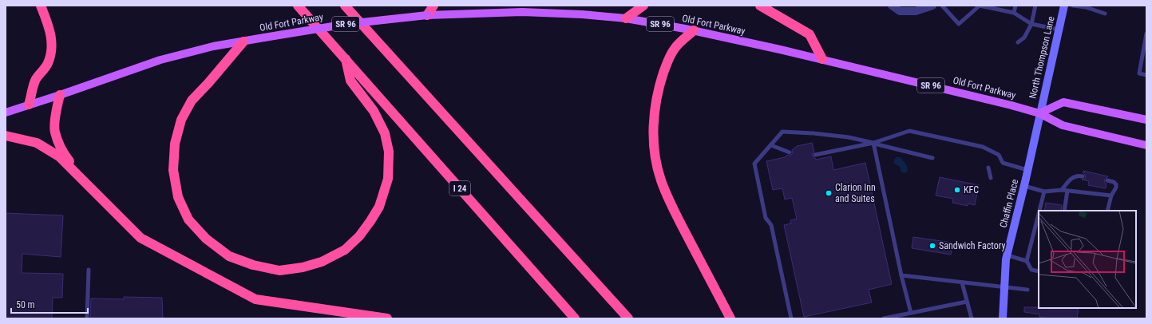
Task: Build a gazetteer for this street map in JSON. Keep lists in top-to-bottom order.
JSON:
{
  "streets": {
    "highway": ["I 24"],
    "main road": ["Old Fort Parkway", "SR 96"],
    "street": ["North Thompson Lane", "Chaffin Place"]
  },
  "crossings": [
    ["Old Fort Parkway", "North Thompson Lane"],
    ["Old Fort Parkway", "Chaffin Place"],
    ["North Thompson Lane", "Chaffin Place"]
  ],
  "places": ["KFC", "Clarion Inn and Suites", "Sandwich Factory"],
  "scale_bar": "50 m"
}
